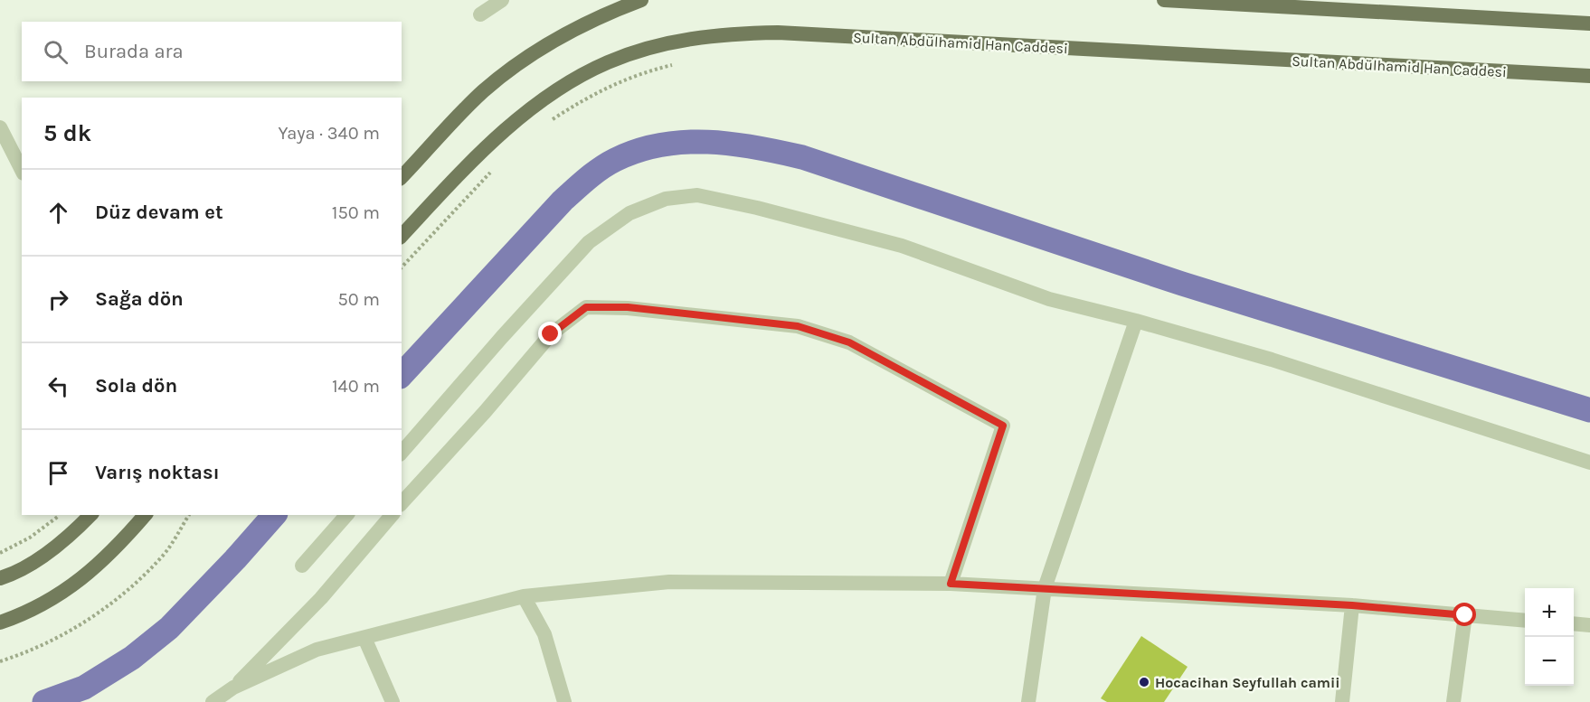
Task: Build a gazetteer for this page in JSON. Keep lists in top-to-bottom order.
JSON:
{
  "streets": {
    "main road": ["Sultan Abdülhamid Han Caddesi"]
  },
  "places": ["Hocacihan Seyfullah camii"],
  "page": {
    "search": "Burada ara",
    "heading": ["5 dk", "Yaya · 340 m"],
    "list": [
      ["Düz devam et", "150 m"],
      ["Sağa dön", "50 m"],
      ["Sola dön", "140 m"],
      "Varış noktası"
    ],
    "map_buttons": ["+", "−"]
  }
}
